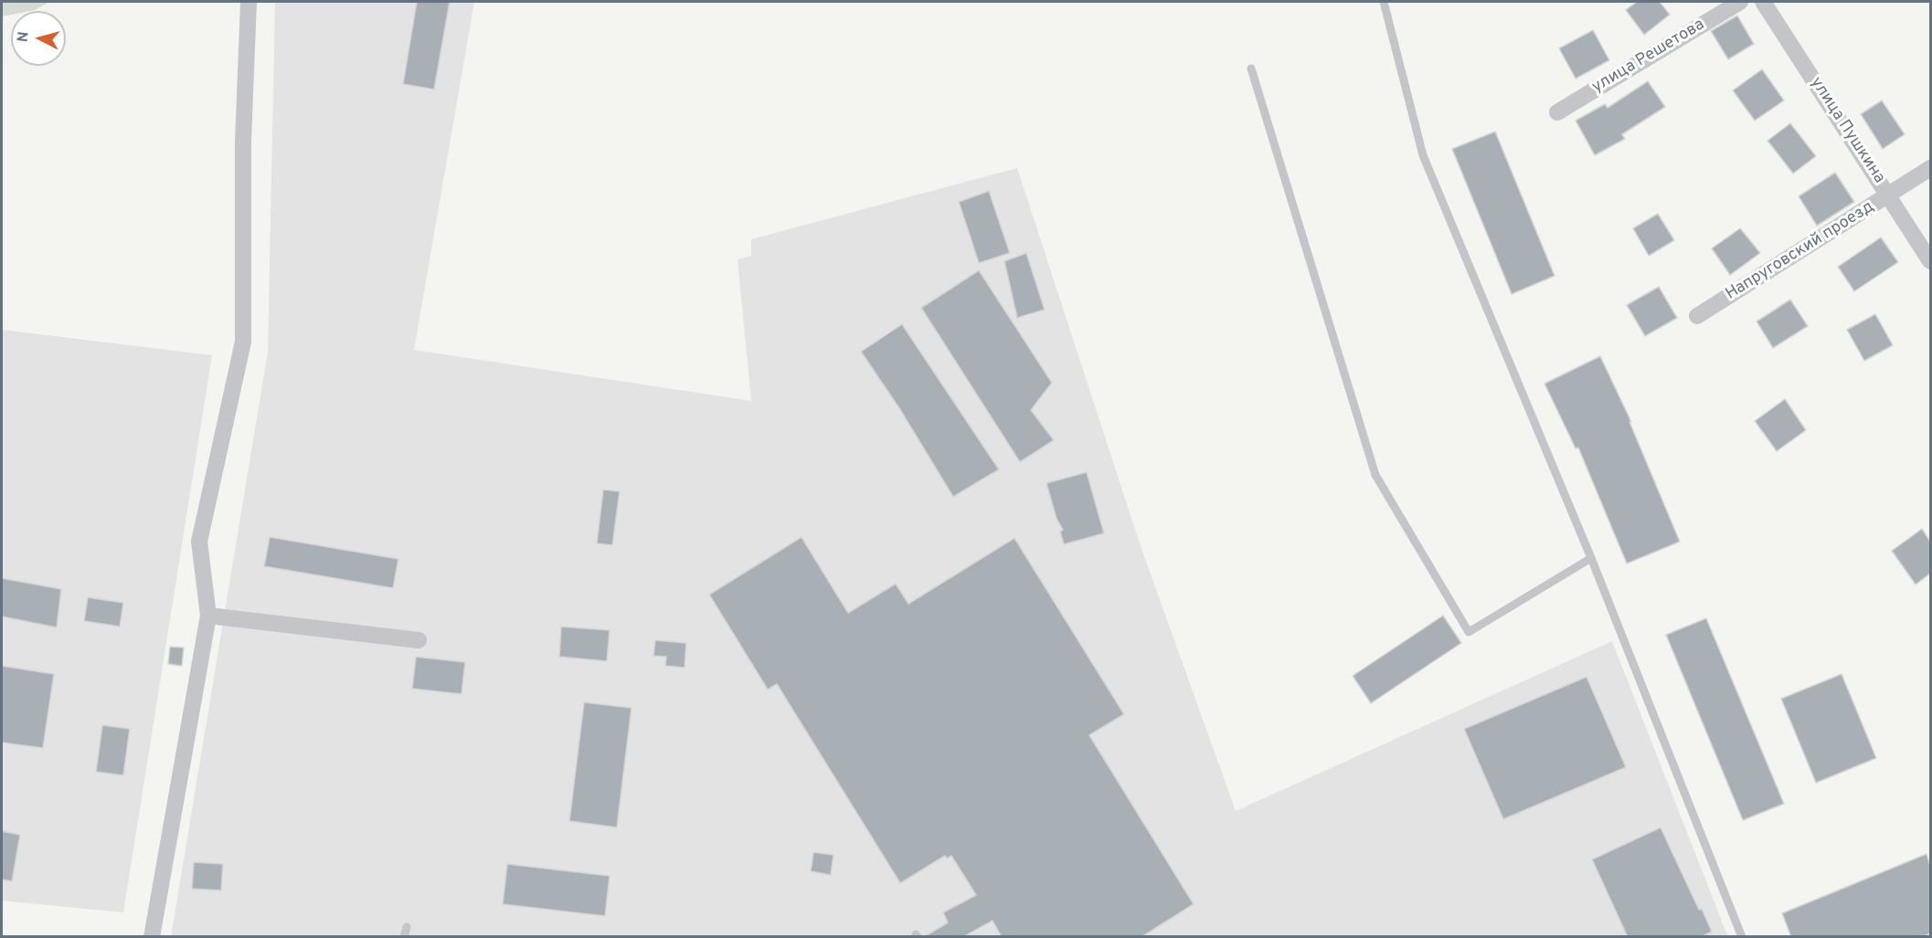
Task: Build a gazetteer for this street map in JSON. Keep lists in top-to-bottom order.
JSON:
{
  "streets": {
    "street": ["улица Решетова", "улица Пушкина", "Напруговский проезд"]
  },
  "crossings": [
    ["улица Пушкина", "Напруговский проезд"]
  ],
  "north": "left"
}
